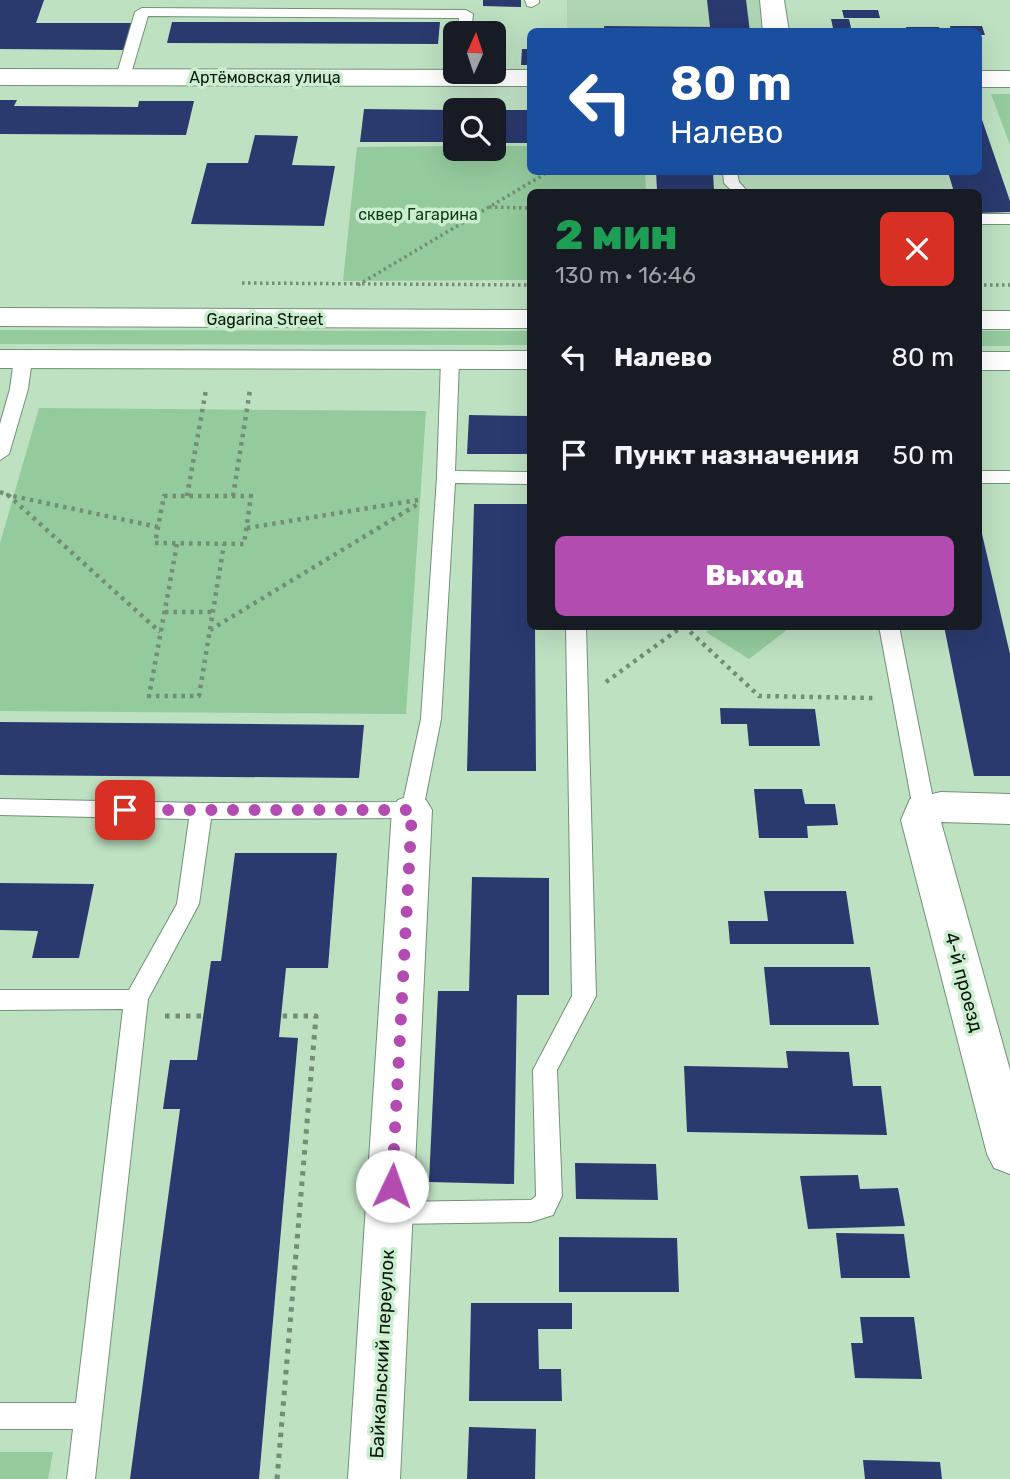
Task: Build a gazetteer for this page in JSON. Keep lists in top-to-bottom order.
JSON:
{
  "streets": {
    "street": [
      "Артёмовская улица",
      "Gagarina Street",
      "4-й проезд",
      "Байкальский переулок"
    ]
  },
  "parks": ["сквер Гагарина"],
  "north": "top",
  "page": {
    "turn": ["80 m", "Налево"],
    "heading": ["2 мин", "130 m · 16:46"],
    "list": [
      {
        "name": "Налево",
        "value": "80 m"
      },
      {
        "name": "Пункт назначения",
        "value": "50 m"
      }
    ],
    "buttons": "Выход"
  }
}
